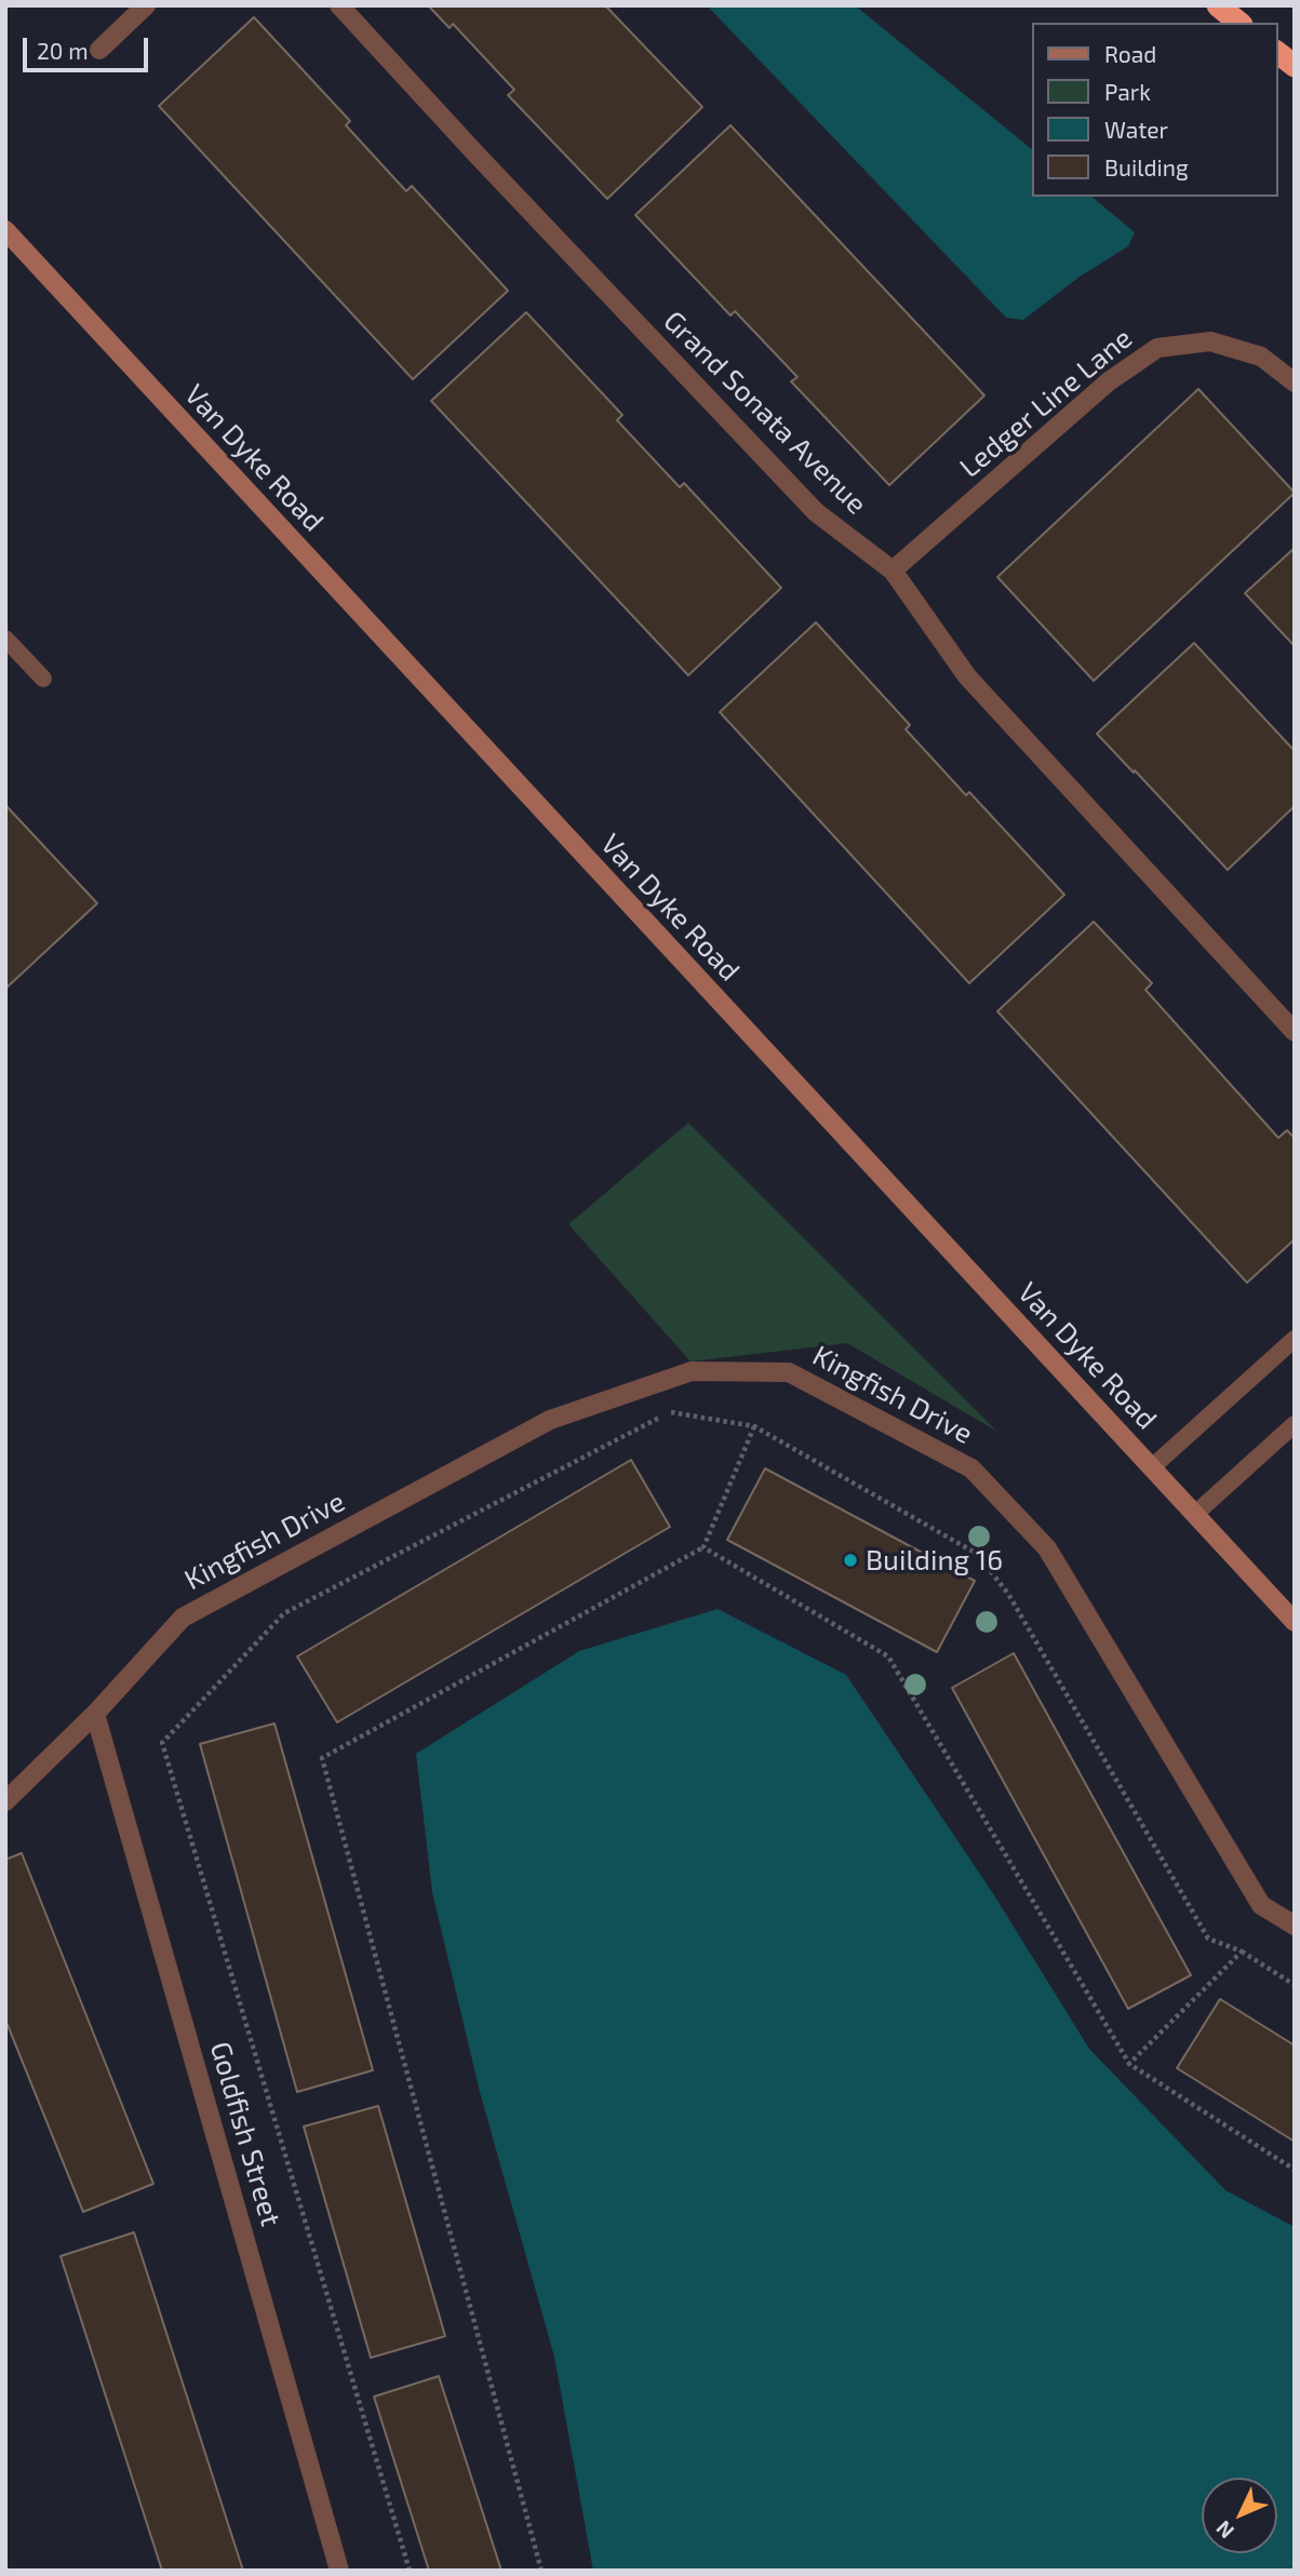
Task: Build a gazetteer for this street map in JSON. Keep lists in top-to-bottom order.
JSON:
{
  "streets": {
    "main road": ["Van Dyke Road"],
    "street": [
      "Ledger Line Lane",
      "Grand Sonata Avenue",
      "Kingfish Drive",
      "Goldfish Street"
    ]
  },
  "crossings": [
    ["Ledger Line Lane", "Grand Sonata Avenue"],
    ["Kingfish Drive", "Goldfish Street"]
  ],
  "places": ["Building 16"],
  "legend": [
    "Road",
    "Park",
    "Water",
    "Building"
  ],
  "scale_bar": "20 m",
  "north": "bottom left"
}
